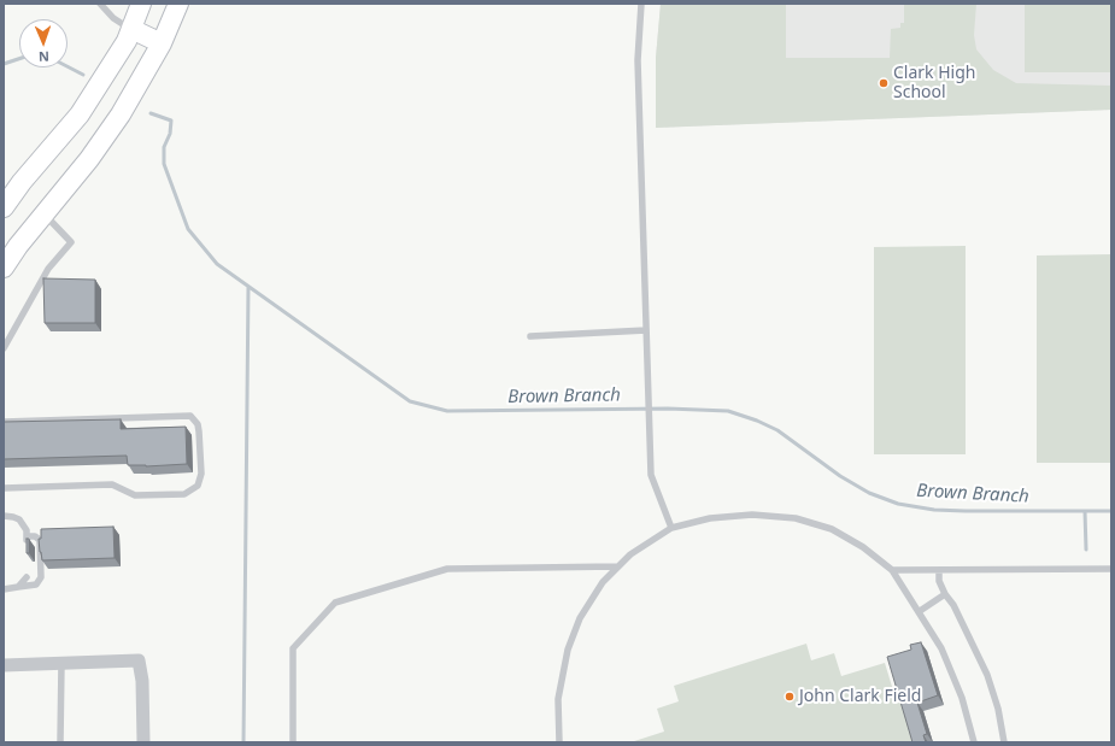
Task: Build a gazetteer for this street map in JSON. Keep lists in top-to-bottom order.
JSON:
{
  "water": ["Brown Branch"],
  "places": ["Clark High School", "John Clark Field"],
  "north": "bottom"
}
